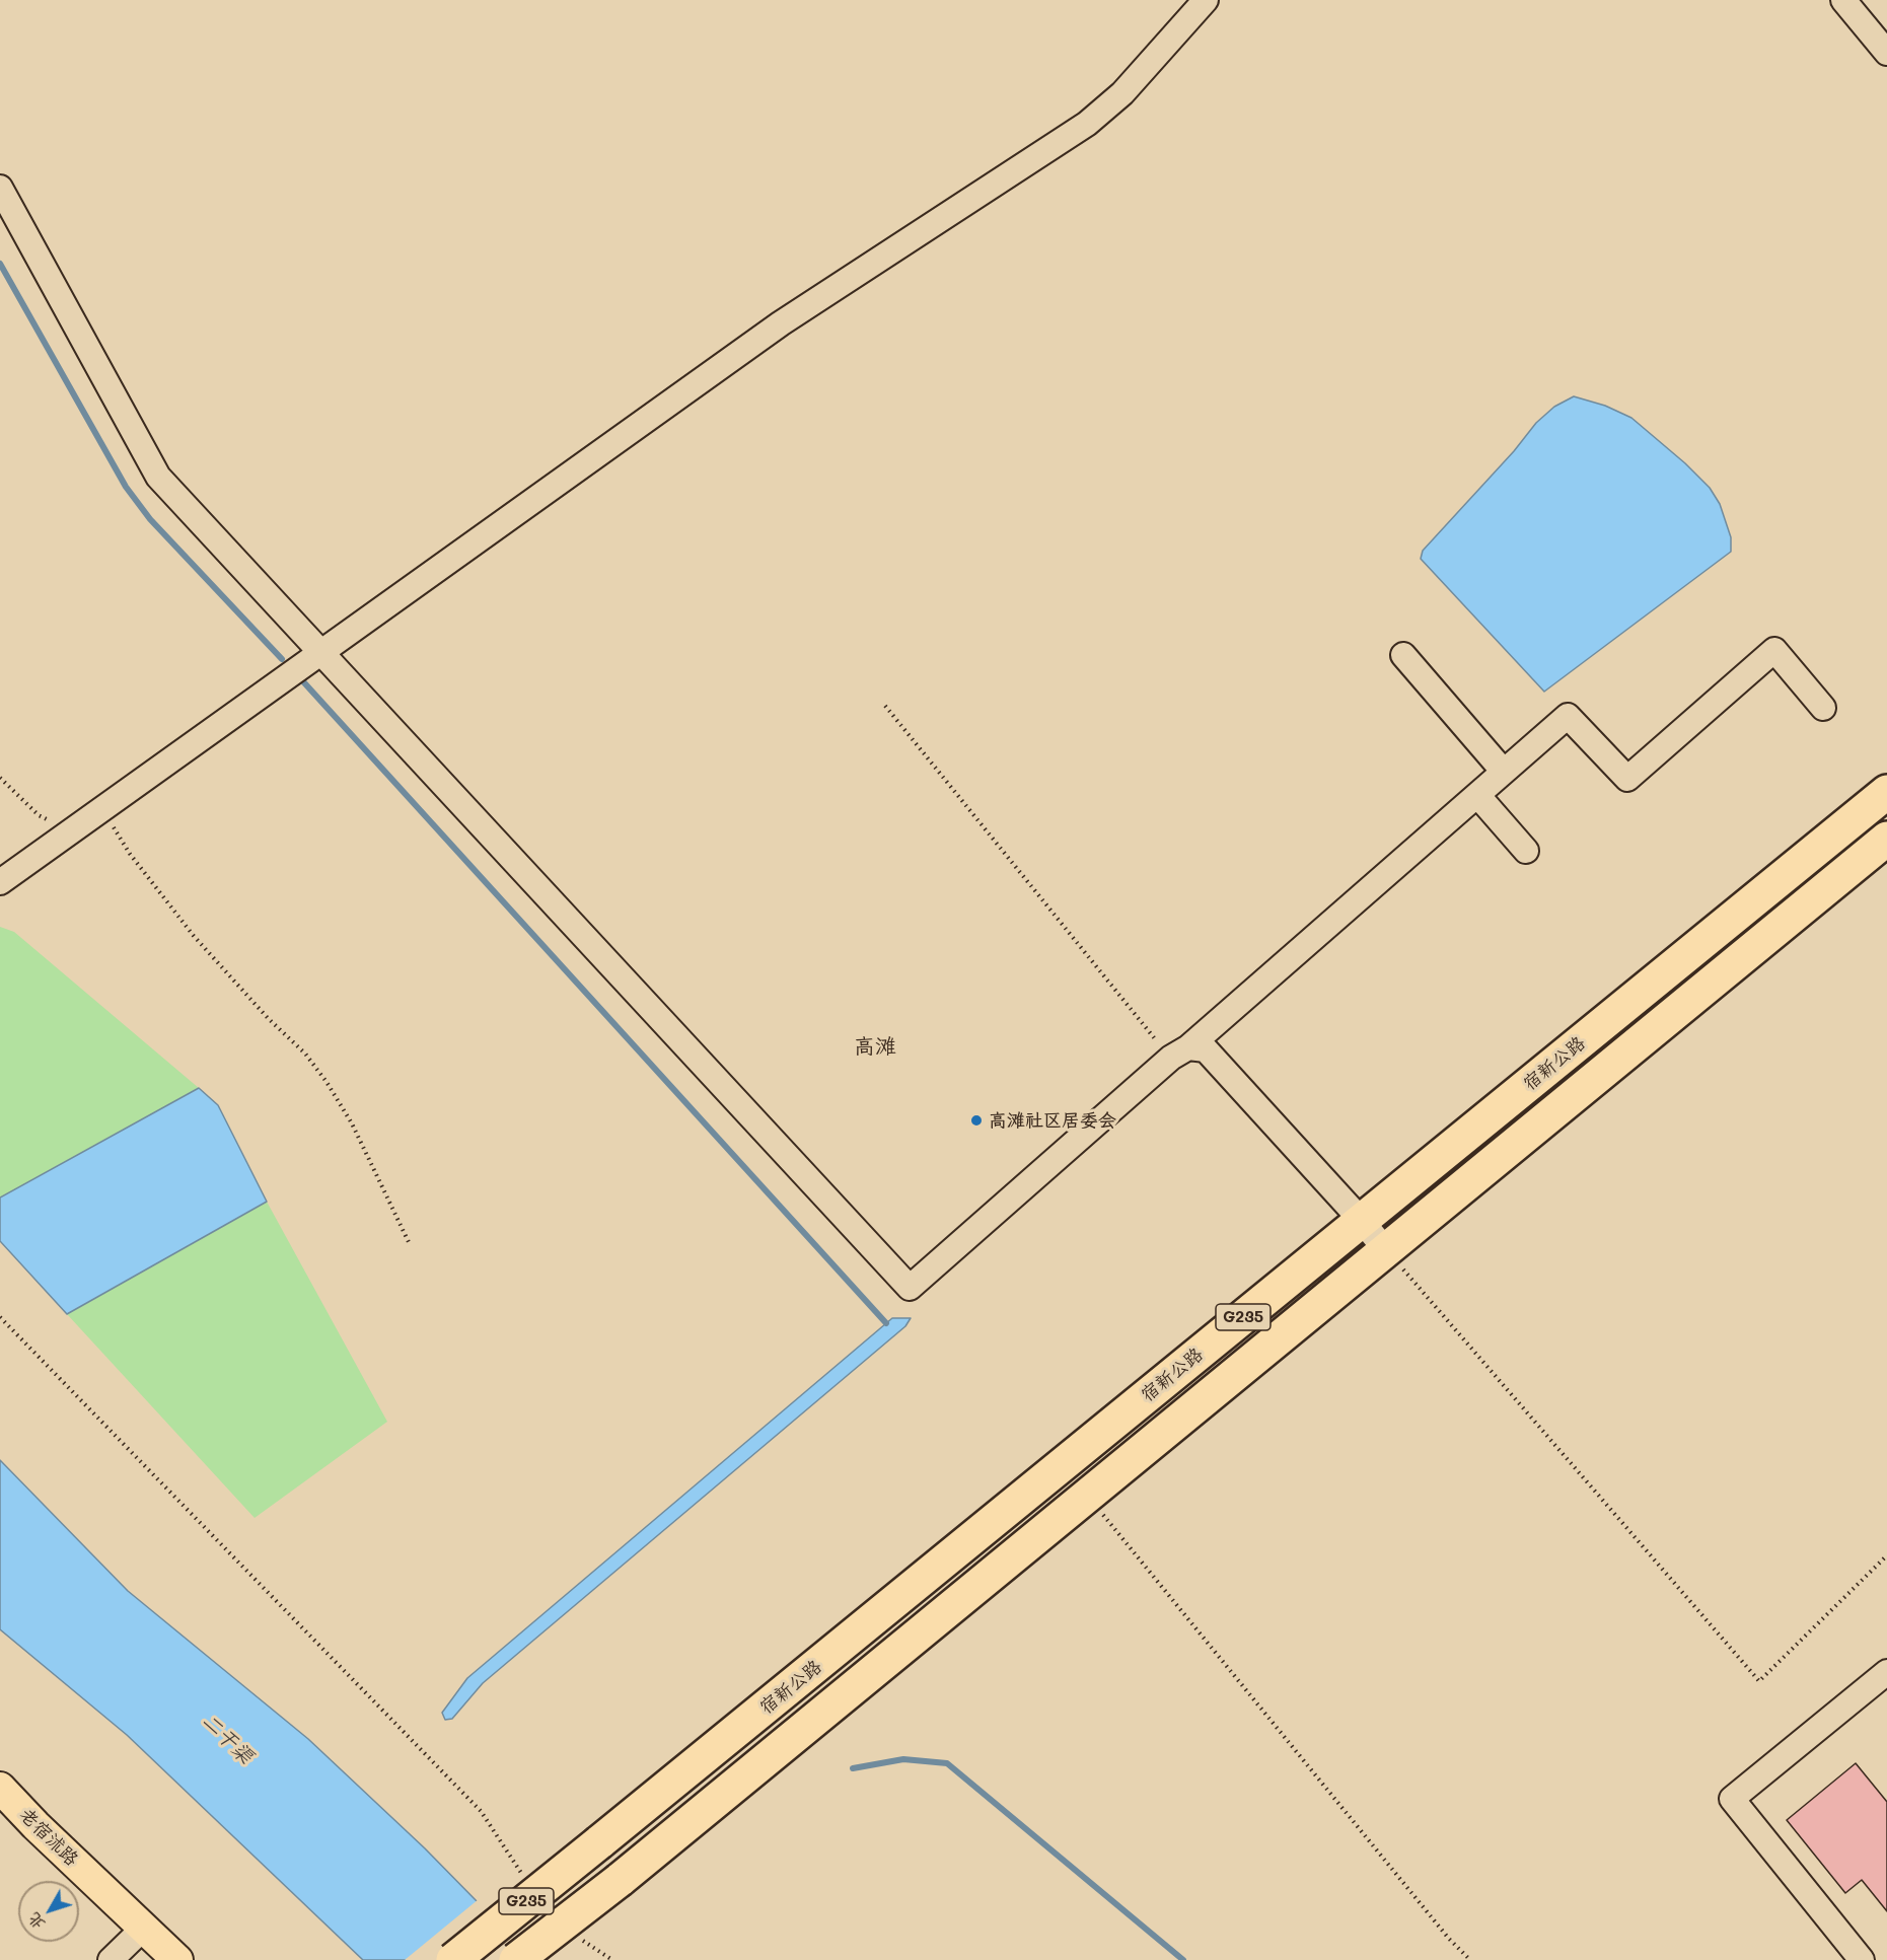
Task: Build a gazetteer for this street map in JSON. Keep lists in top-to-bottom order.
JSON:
{
  "streets": {
    "highway": ["宿新公路", "G235"],
    "main road": ["老宿沭路"]
  },
  "districts": ["高滩"],
  "water": ["二干渠"],
  "places": ["高滩社区居委会"],
  "north": "bottom left"
}
